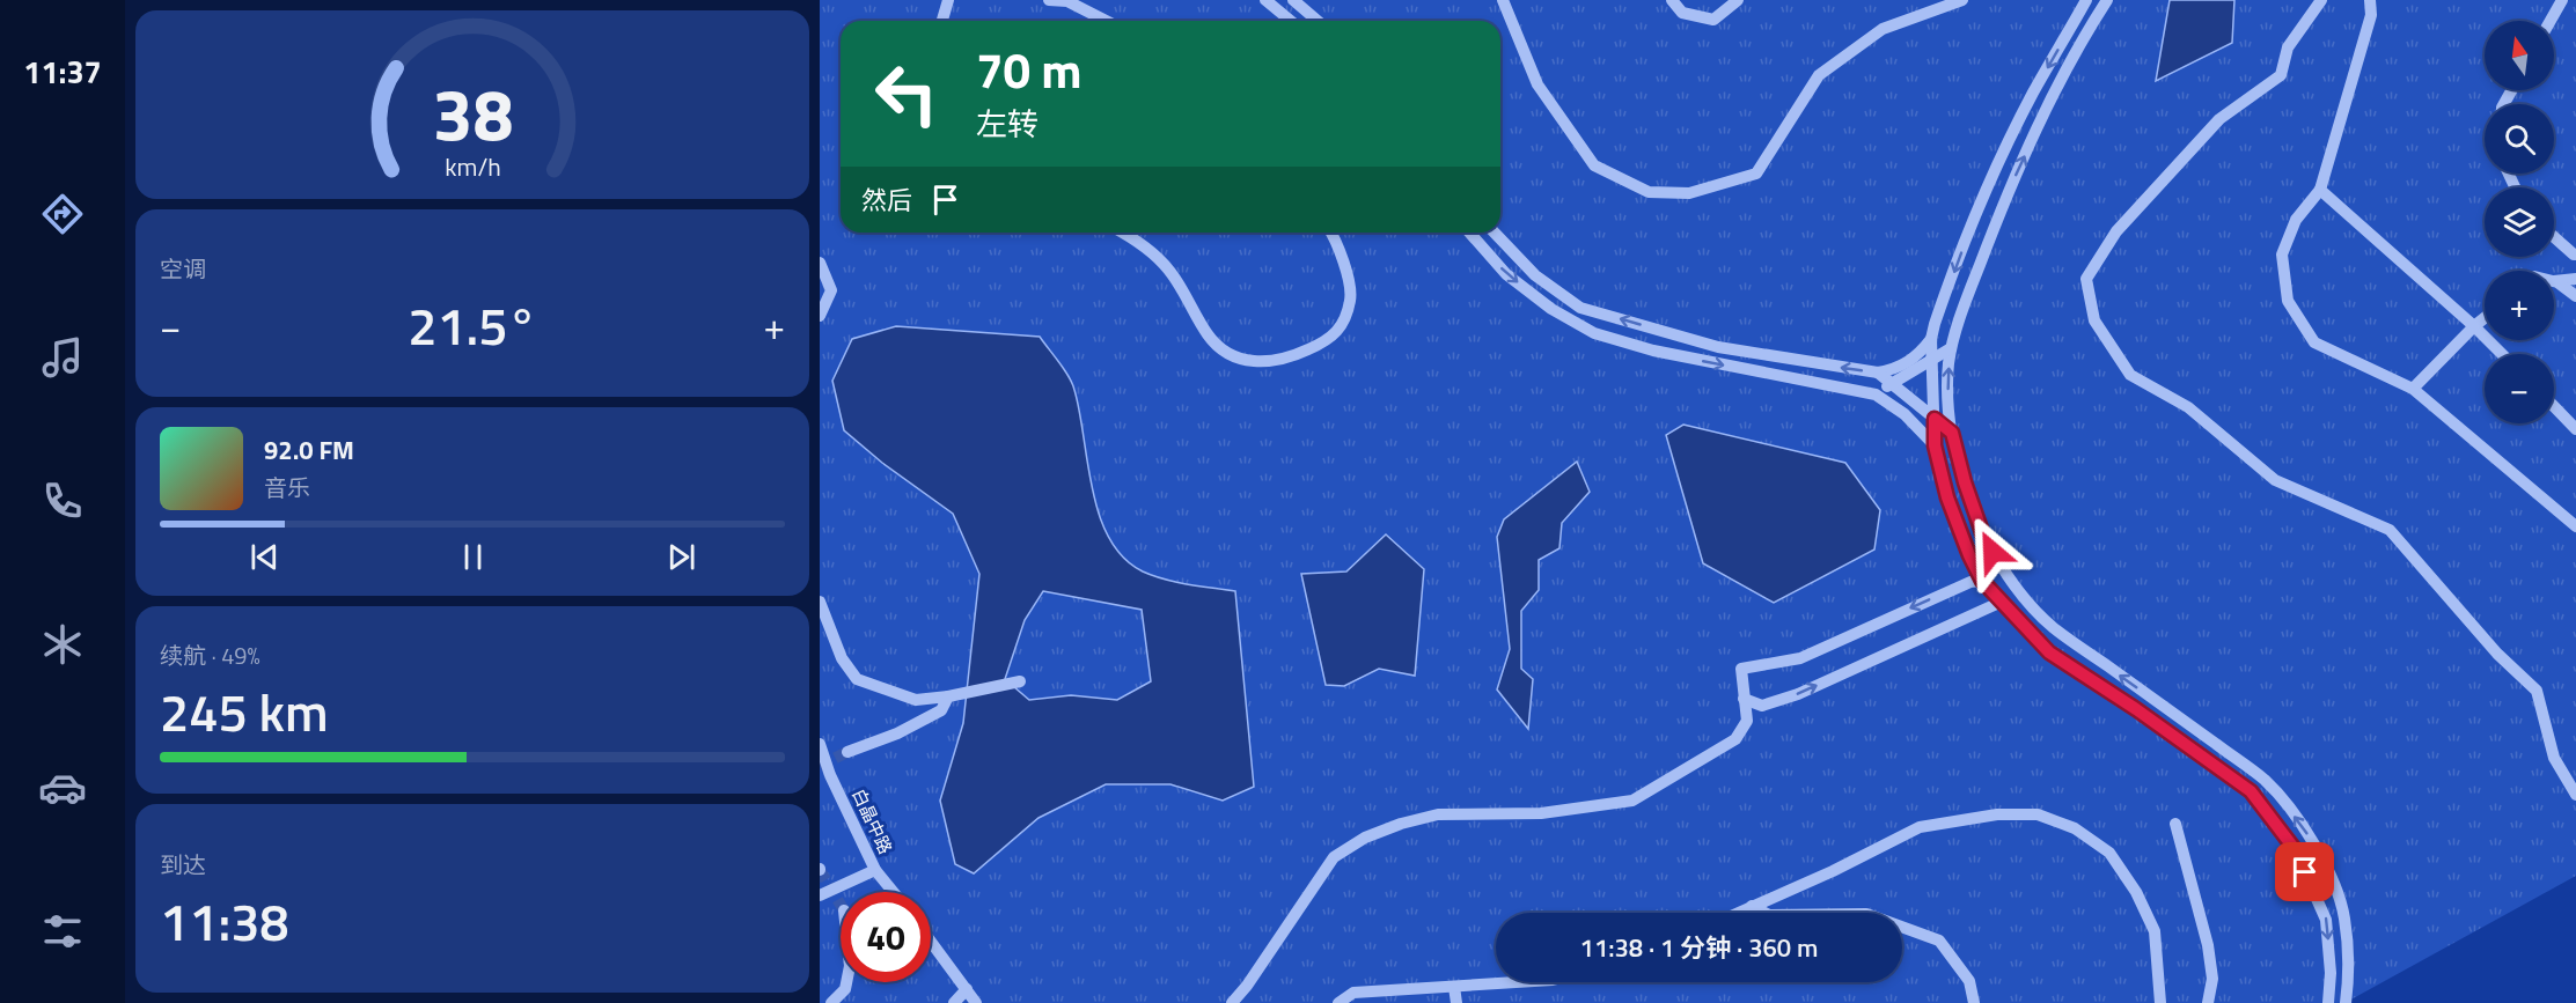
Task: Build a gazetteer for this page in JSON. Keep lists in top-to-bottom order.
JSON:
{
  "streets": {
    "street": ["白晶中路"]
  },
  "north": "top",
  "page": {
    "tabs": "11:37",
    "map_buttons": ["+", "−"],
    "turn": ["70 m", "左转"],
    "then": "然后",
    "tile": [
      "空调",
      ["续航 · 49%", "245 km"],
      ["到达", "11:38"]
    ],
    "heat": ["−", "21.5°", "+"],
    "song": ["92.0 FM", "音乐"],
    "limit": "40",
    "trip": "11:38 · 1 分钟 · 360 m",
    "gauge": ["38", "km/h"]
  }
}
